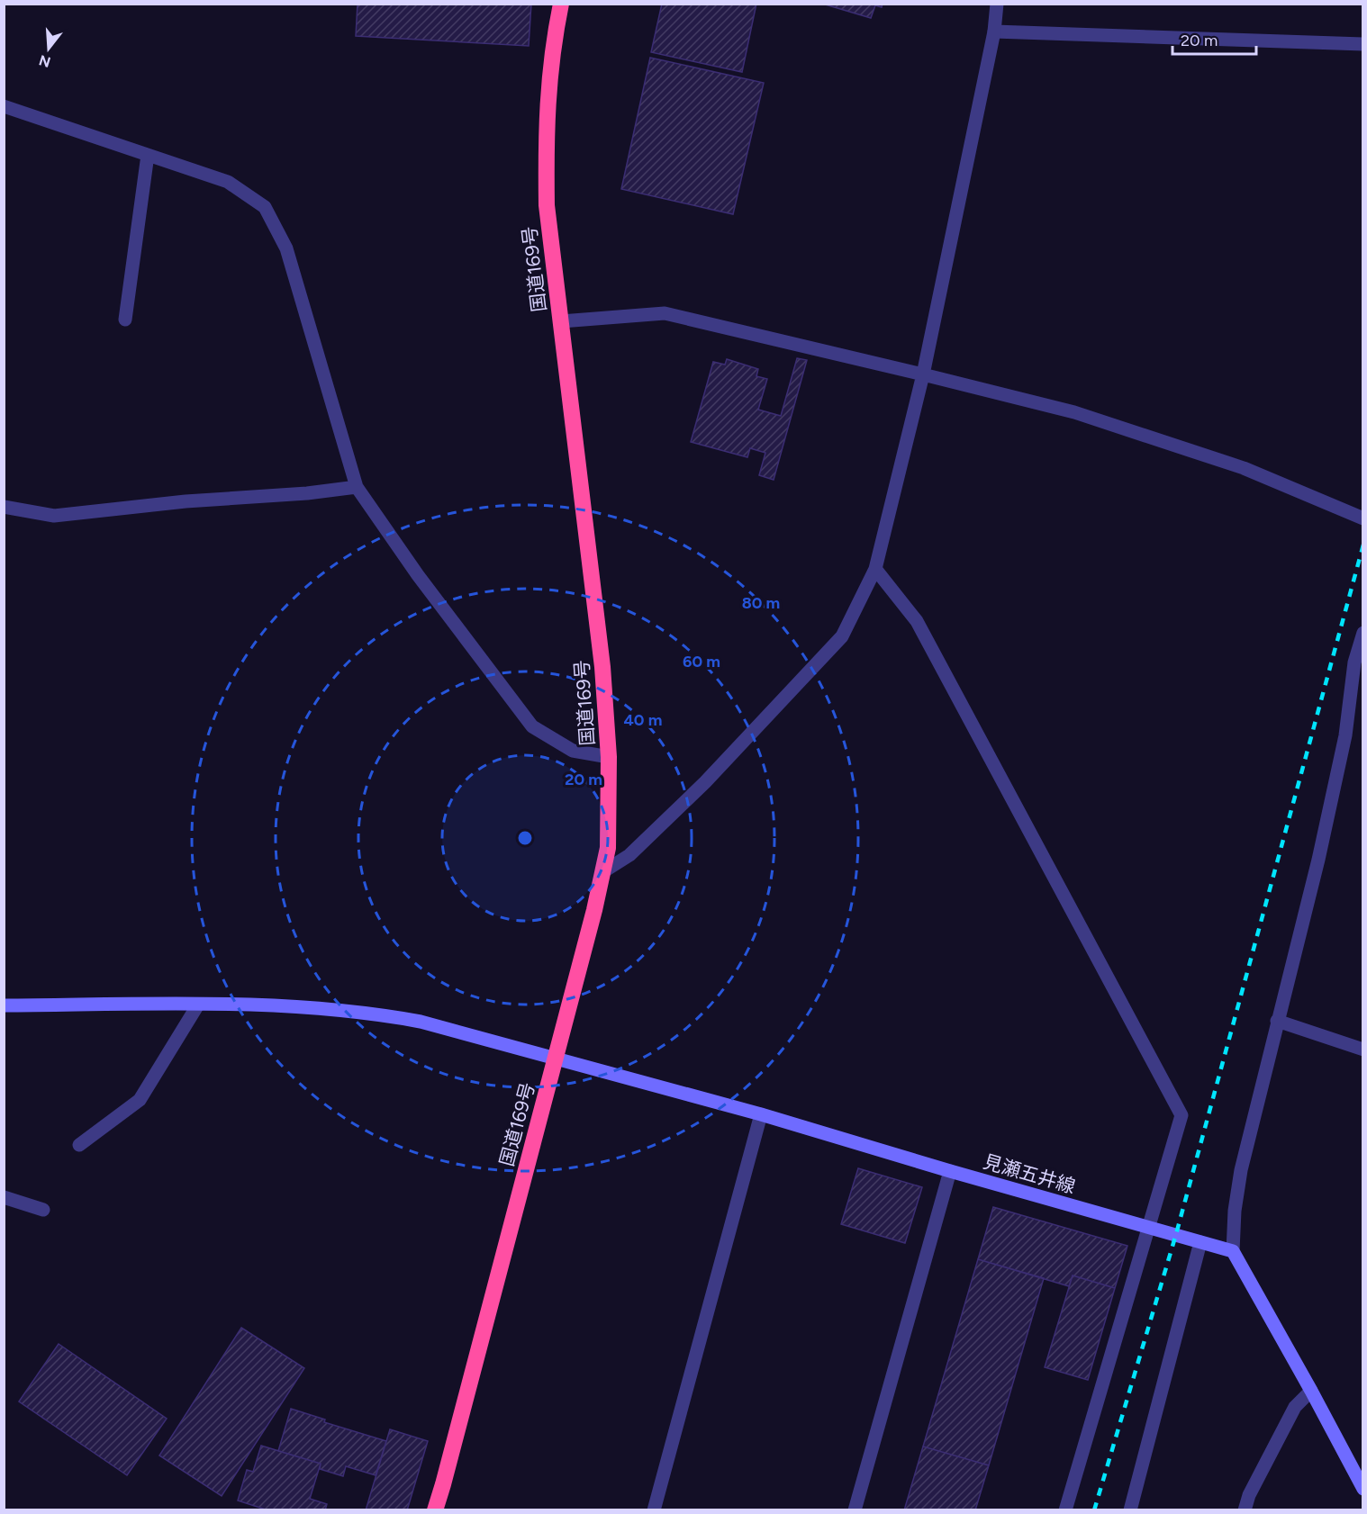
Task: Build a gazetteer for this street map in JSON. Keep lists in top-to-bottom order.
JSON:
{
  "streets": {
    "highway": ["国道169号"],
    "main road": ["見瀬五井線"]
  },
  "crossings": [
    ["国道169号", "見瀬五井線"]
  ],
  "scale_bar": "20 m",
  "north": "bottom",
  "rings": [
    "80 m",
    "60 m",
    "40 m",
    "20 m"
  ]
}
